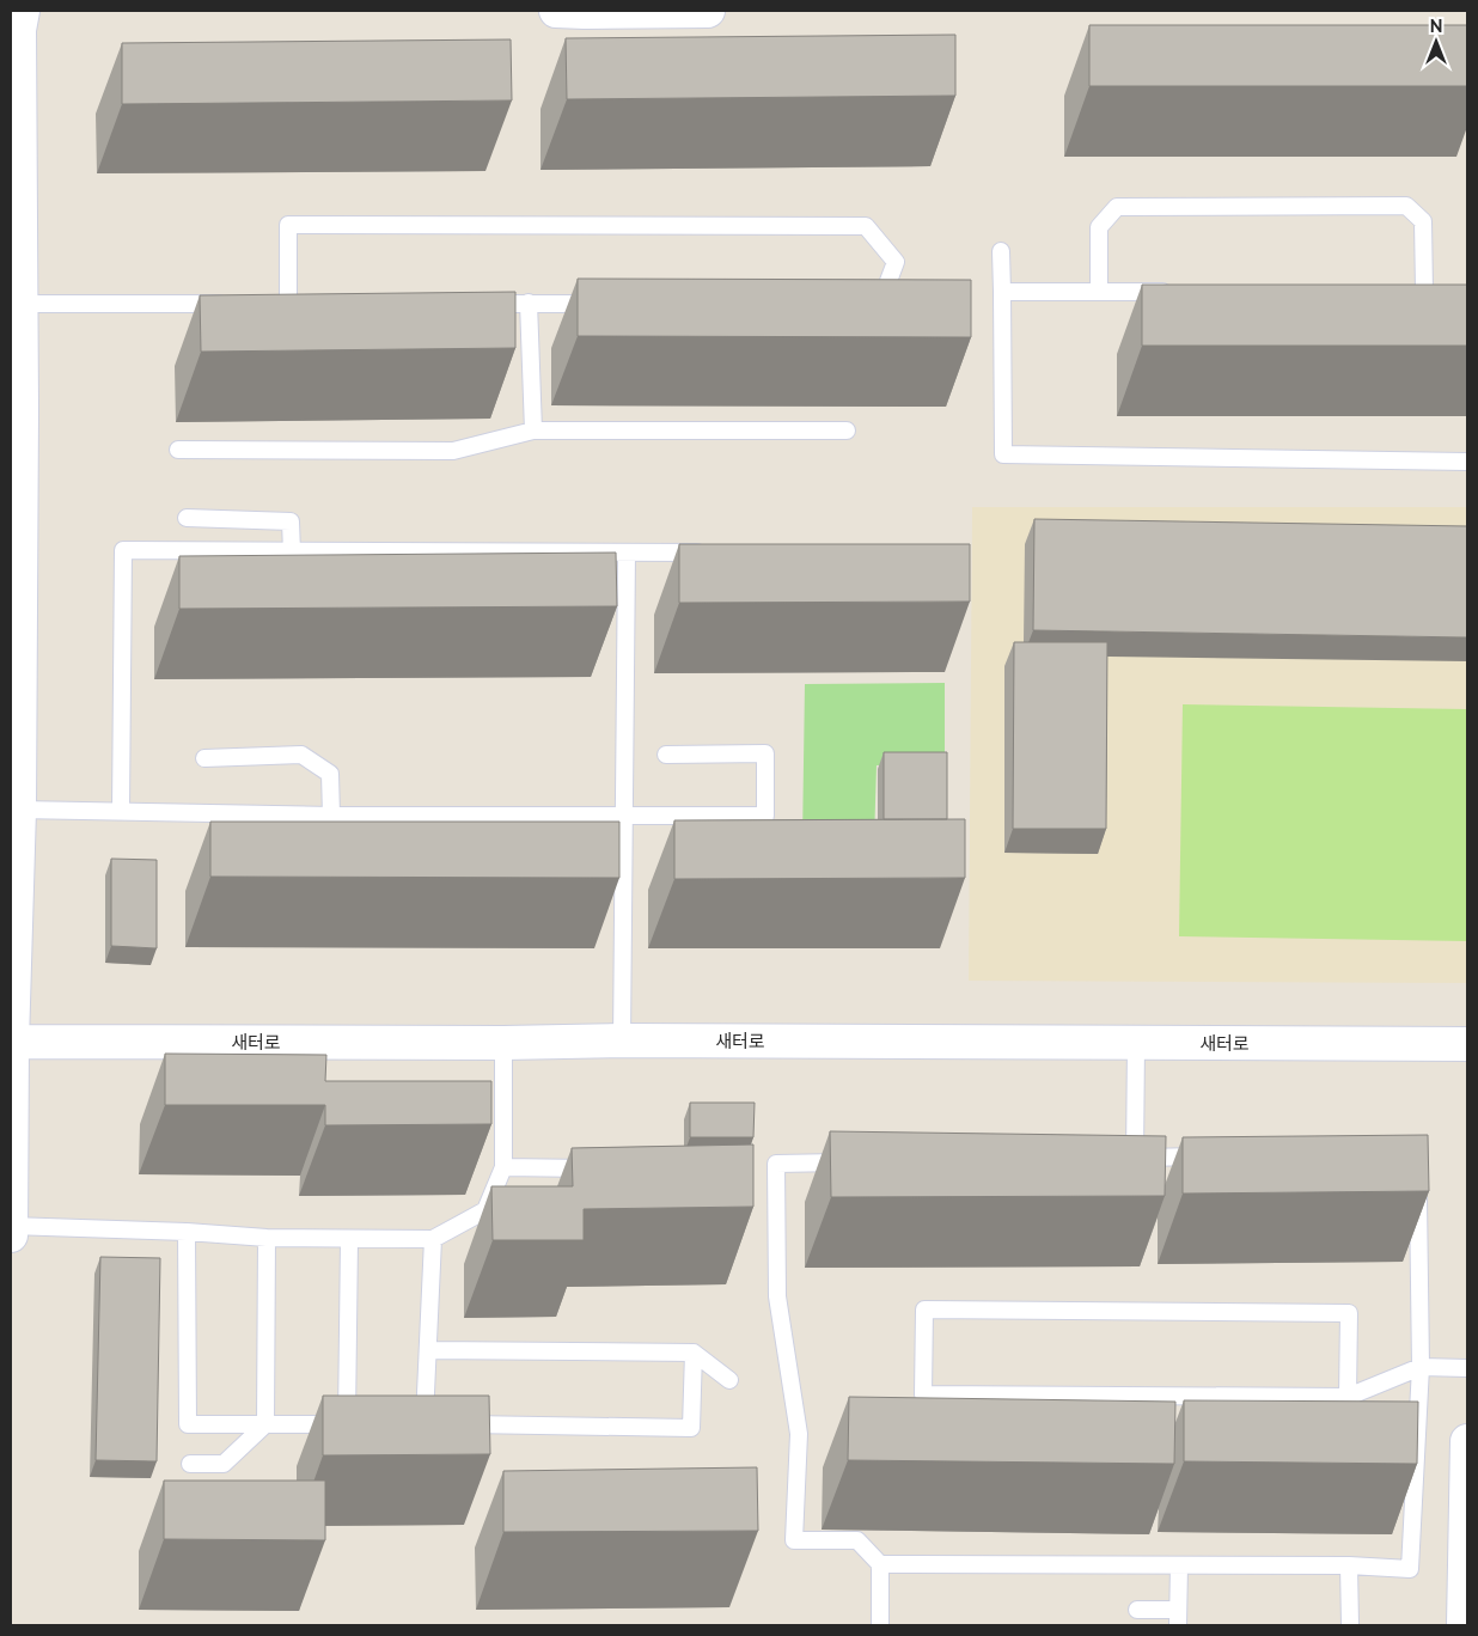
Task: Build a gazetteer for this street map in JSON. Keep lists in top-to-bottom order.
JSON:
{
  "streets": {
    "street": ["새터로"]
  },
  "north": "top"
}
